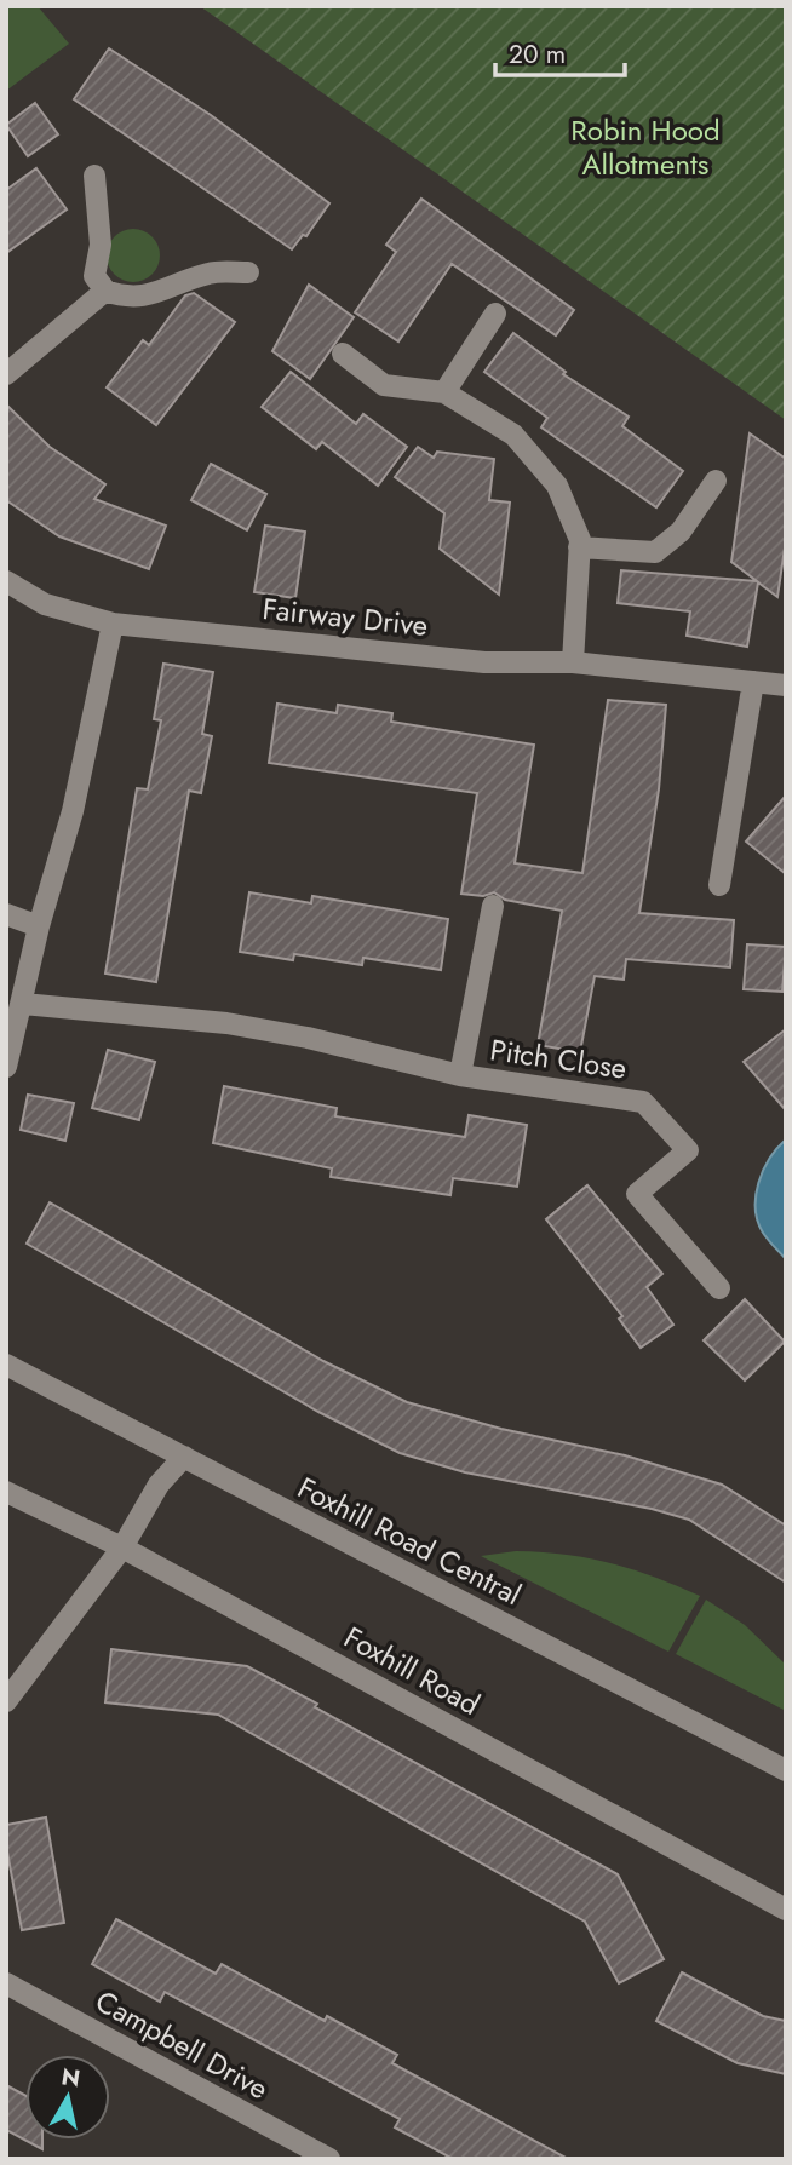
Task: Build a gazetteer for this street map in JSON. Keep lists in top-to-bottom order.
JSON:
{
  "streets": {
    "street": [
      "Fairway Drive",
      "Pitch Close",
      "Foxhill Road Central",
      "Foxhill Road",
      "Campbell Drive"
    ]
  },
  "parks": ["Robin Hood Allotments"],
  "scale_bar": "20 m",
  "north": "top"
}
